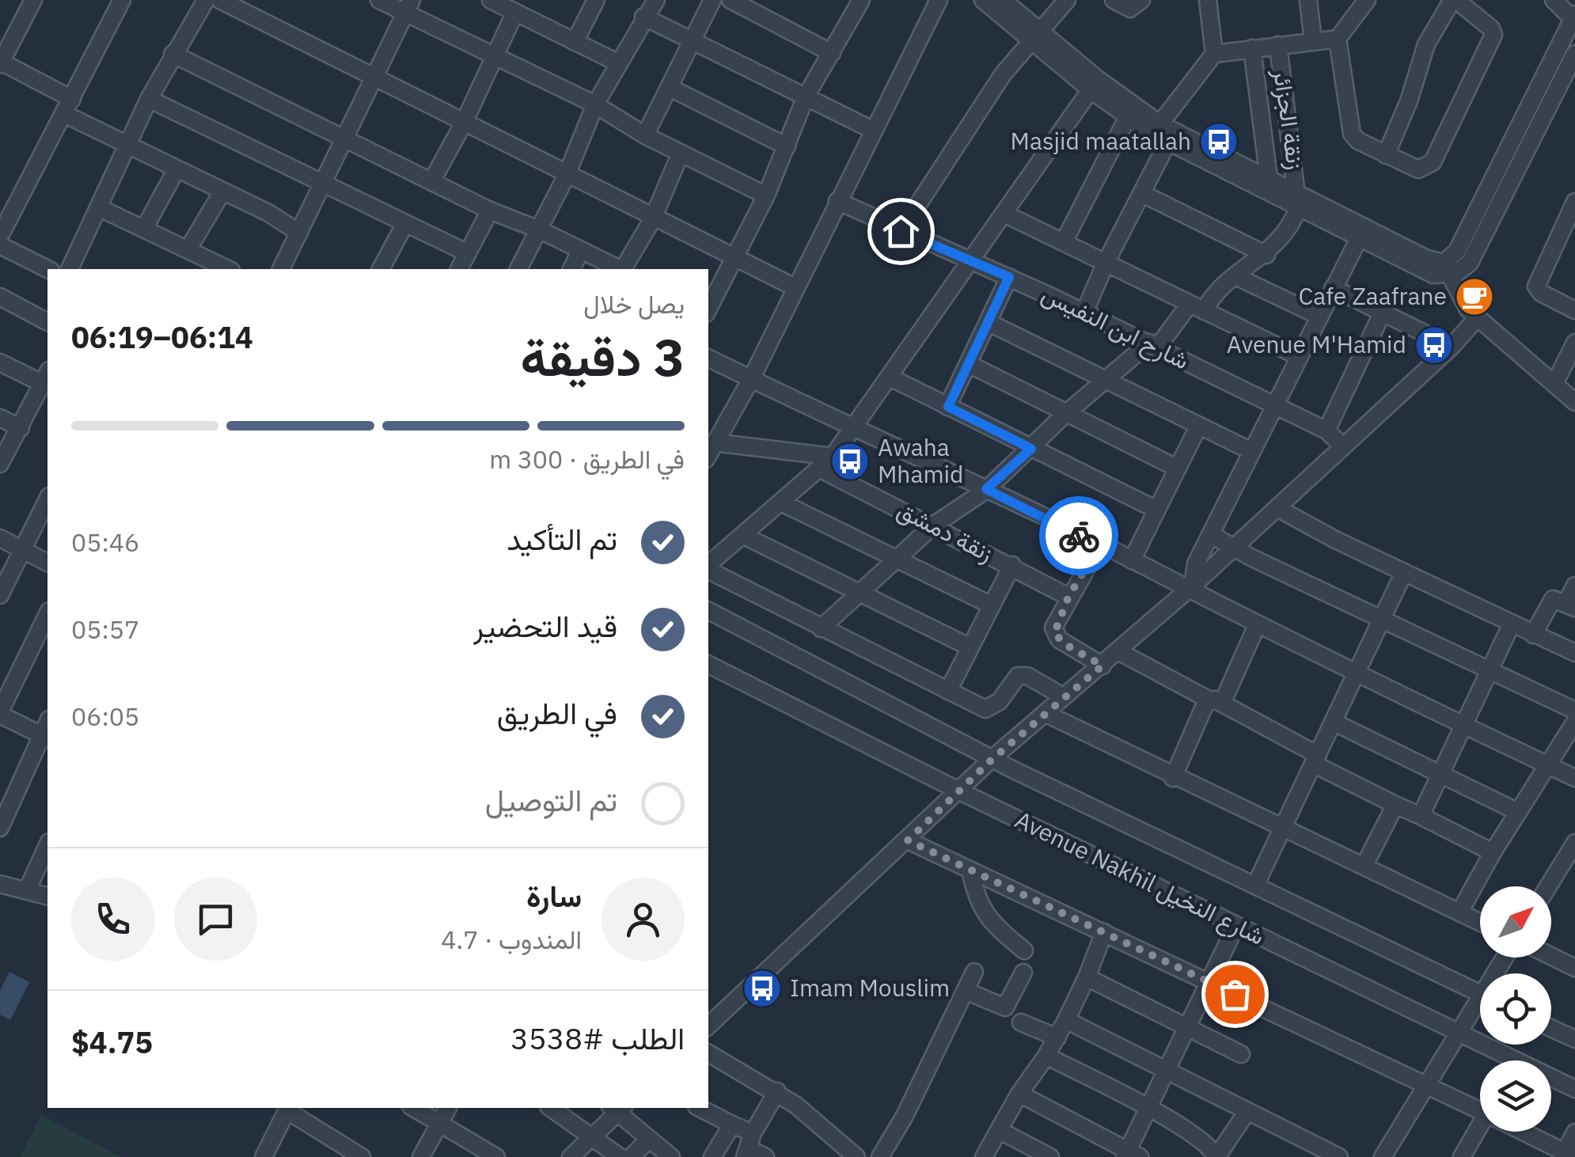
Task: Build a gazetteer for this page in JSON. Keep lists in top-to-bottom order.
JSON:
{
  "streets": {
    "street": [
      "زنقة الجزائر",
      "شارح ابن النفيس",
      "زنقة دمشق",
      "Avenue Nakhil شارع النخيل"
    ]
  },
  "places": {
    "bus stop": [
      "Masjid maatallah",
      "Avenue M'Hamid",
      "Awaha Mhamid",
      "Imam Mouslim"
    ],
    "cafe": ["Cafe Zaafrane"]
  },
  "north": "top right",
  "page": {
    "heading": ["3 دقيقة", "يصل خلال", "06:14–06:19"],
    "panel": [
      "سارة",
      "المندوب · 4.7",
      "الطلب #3538",
      "$4.75"
    ],
    "bar": "في الطريق · 300 m",
    "list": [
      ["تم التأكيد", "05:46"],
      ["قيد التحضير", "05:57"],
      ["في الطريق", "06:05"],
      "تم التوصيل"
    ]
  }
}
